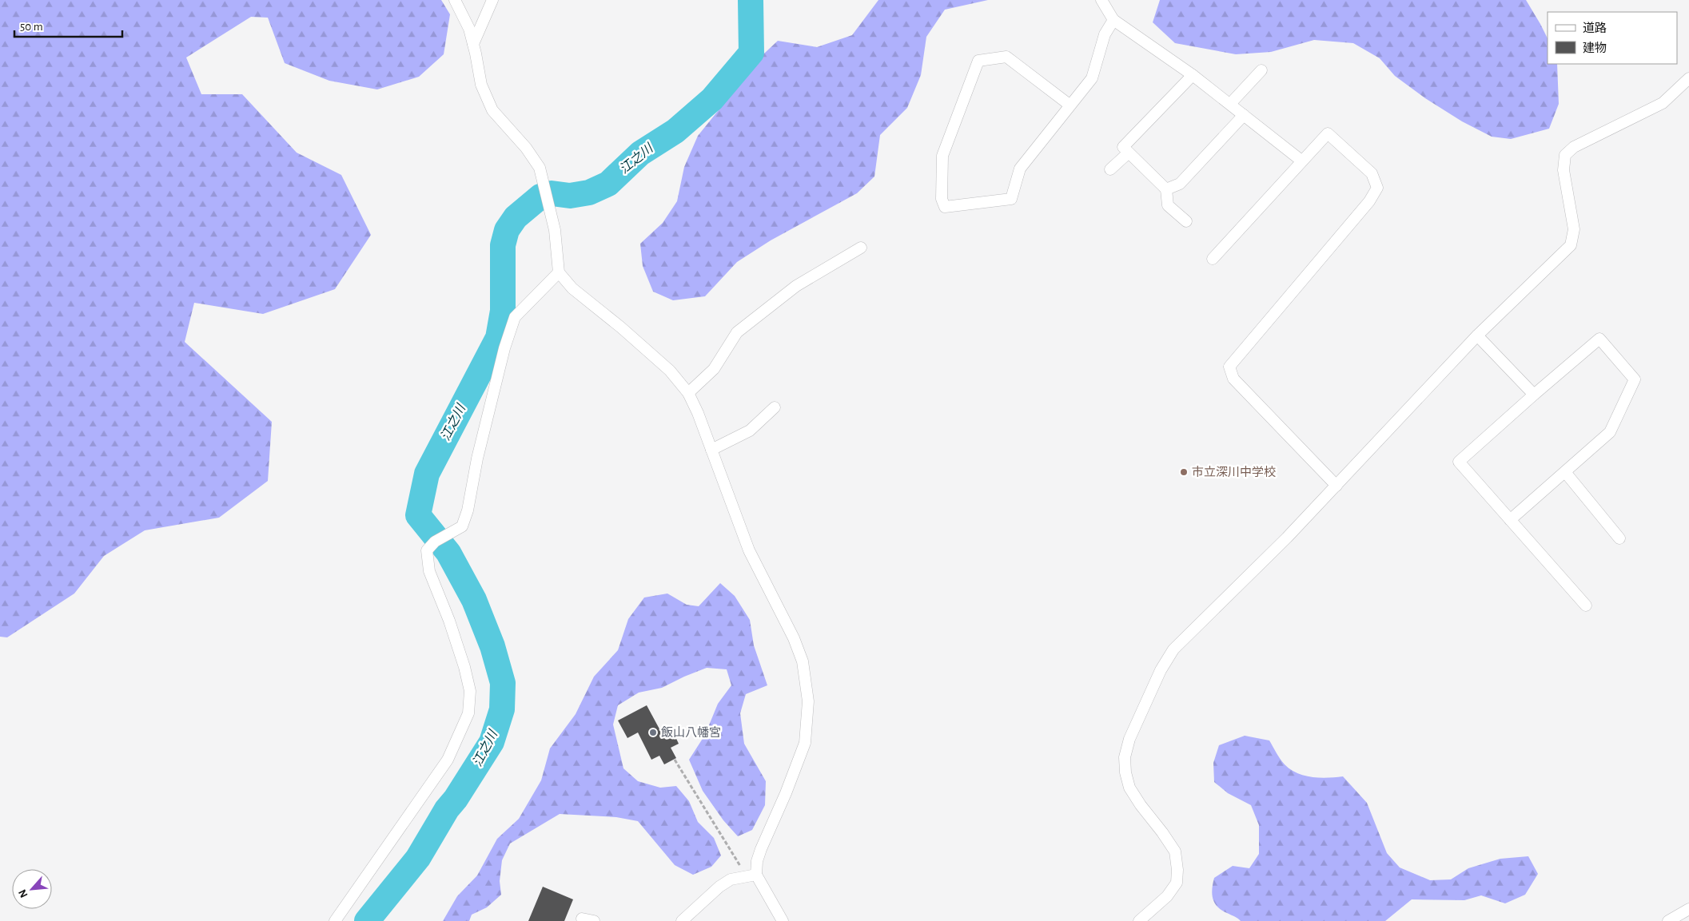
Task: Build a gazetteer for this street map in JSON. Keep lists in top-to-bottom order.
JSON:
{
  "water": ["江之川"],
  "places": ["市立深川中学校", "飯山八幡宮"],
  "legend": ["道路", "建物"],
  "scale_bar": "50 m",
  "north": "bottom left"
}
